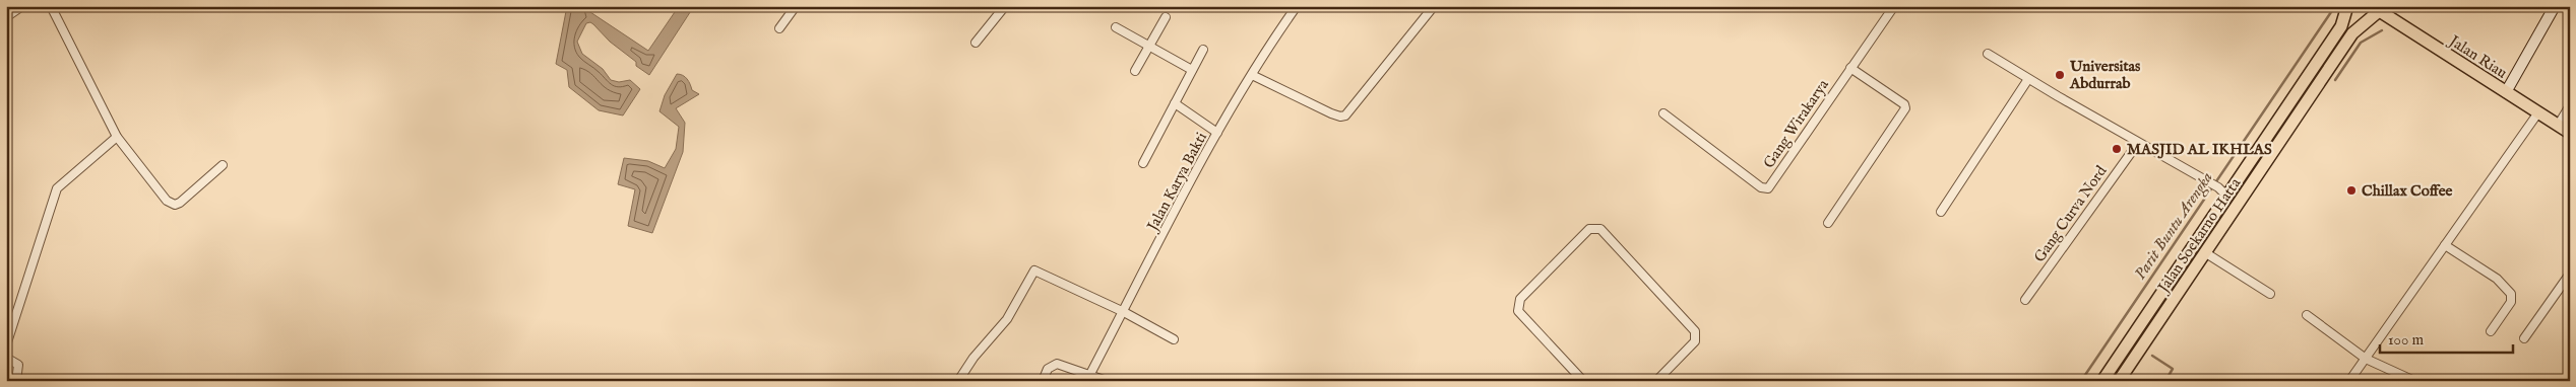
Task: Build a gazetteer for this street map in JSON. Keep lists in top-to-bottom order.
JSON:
{
  "streets": {
    "main road": ["Jalan Riau", "Jalan Soekarno Hatta"],
    "street": ["Gang Wirakarya", "Jalan Karya Bakti", "Gang Curva Nord"]
  },
  "crossings": [
    ["Jalan Riau", "Jalan Soekarno Hatta"]
  ],
  "water": ["Parit Buntu Arengka"],
  "places": ["Universitas Abdurrab", "MASJID AL IKHLAS", "Chillax Coffee"],
  "scale_bar": "100 m"
}
